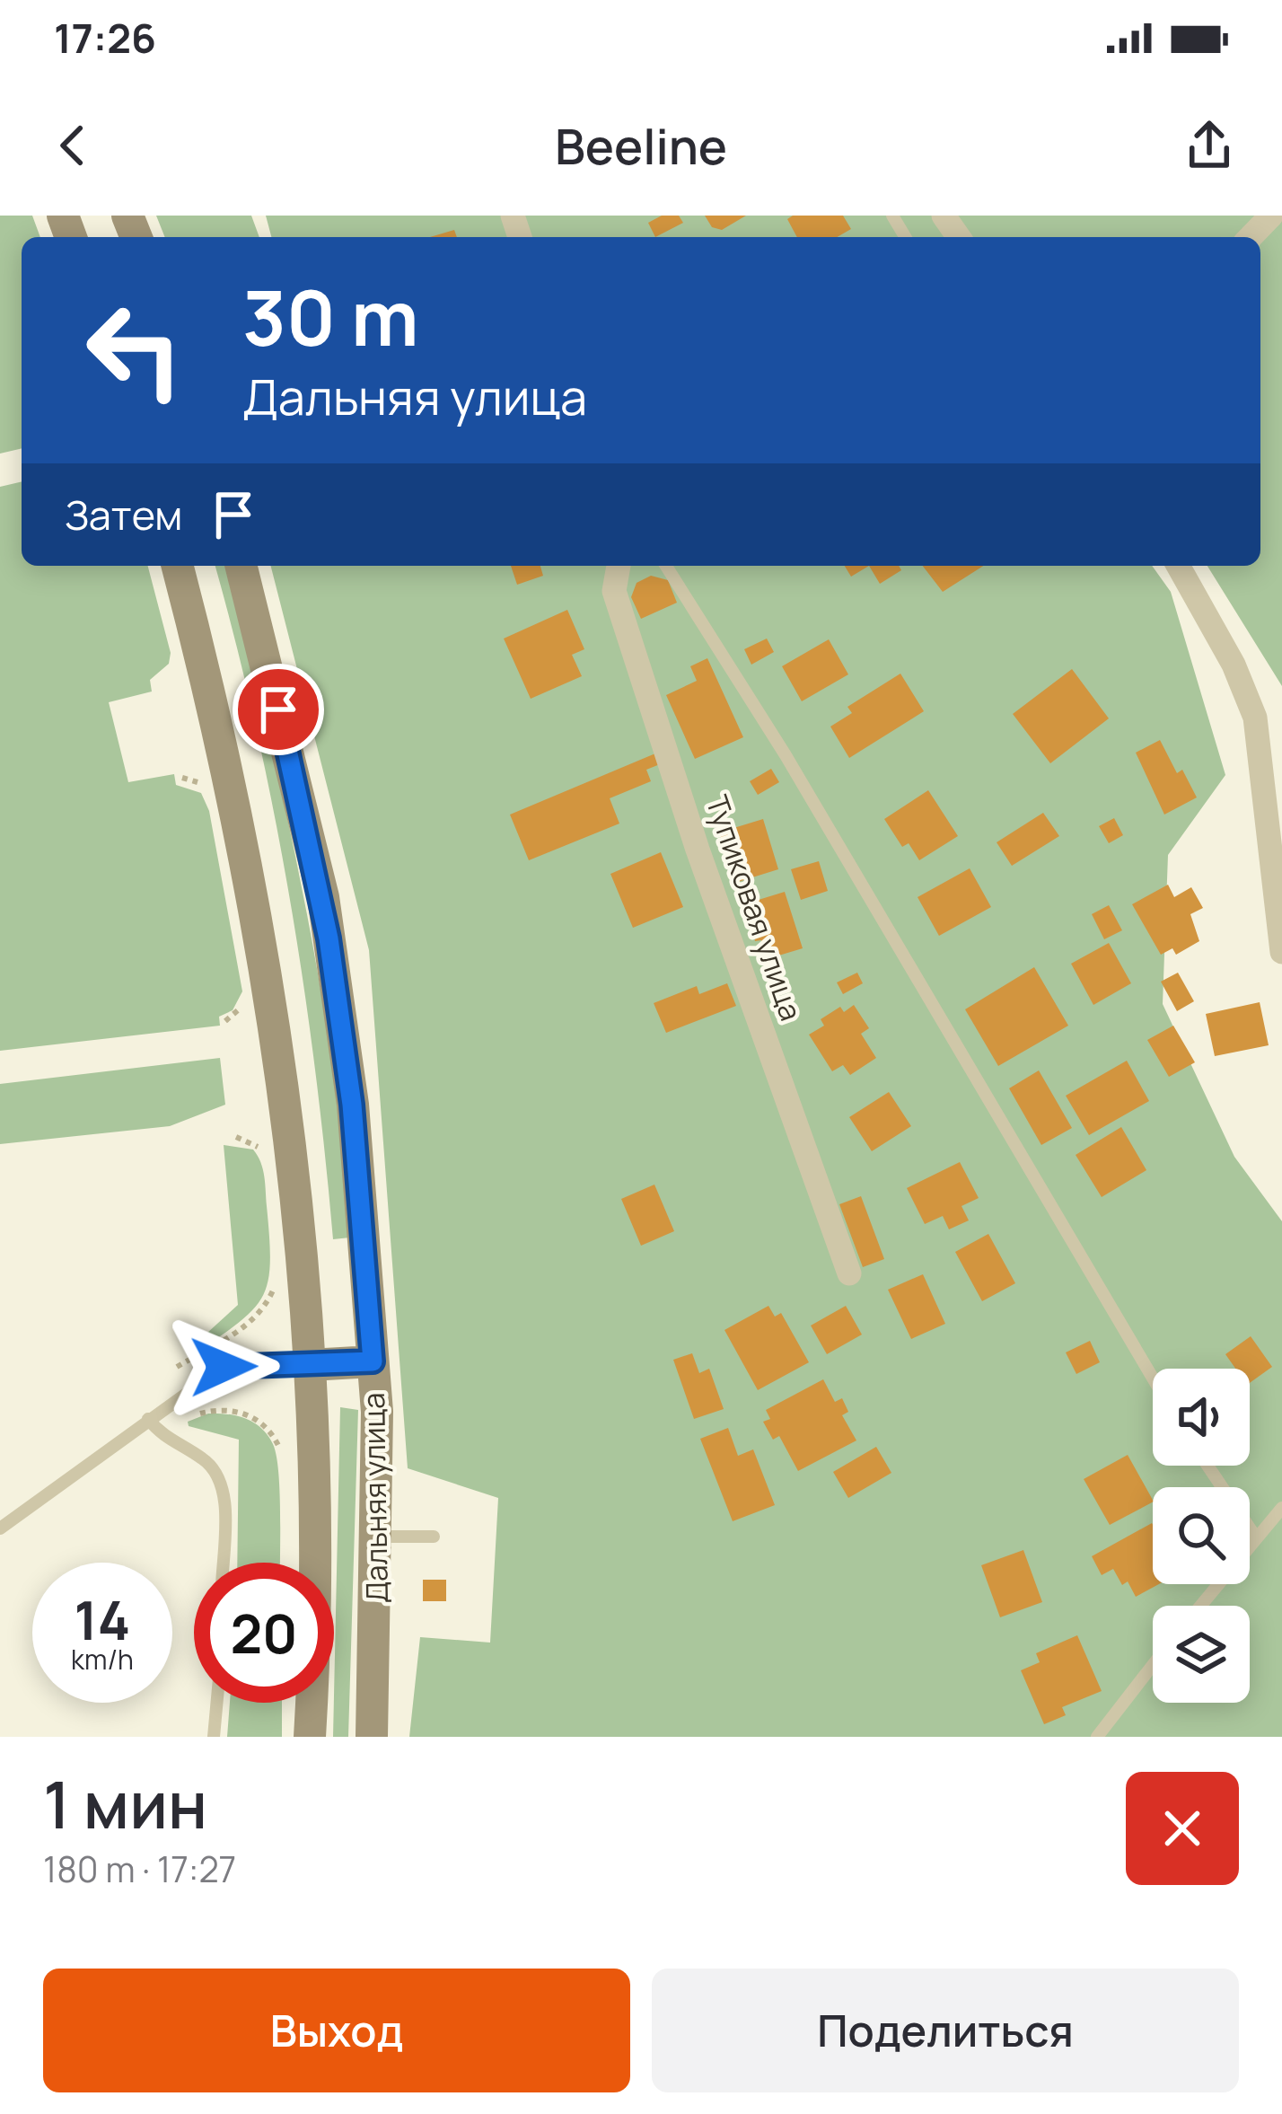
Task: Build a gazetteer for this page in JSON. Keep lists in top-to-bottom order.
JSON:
{
  "streets": {
    "main road": ["Дальняя улица"],
    "street": ["Тупиковая улица"]
  },
  "page": {
    "status": "17:26",
    "header": "Beeline",
    "turn": ["30 m", "Дальняя улица"],
    "then": "Затем",
    "speed": "14 km/h",
    "limit": "20",
    "heading": ["1 мин", "180 m · 17:27"],
    "buttons": ["Выход", "Поделиться"]
  }
}
